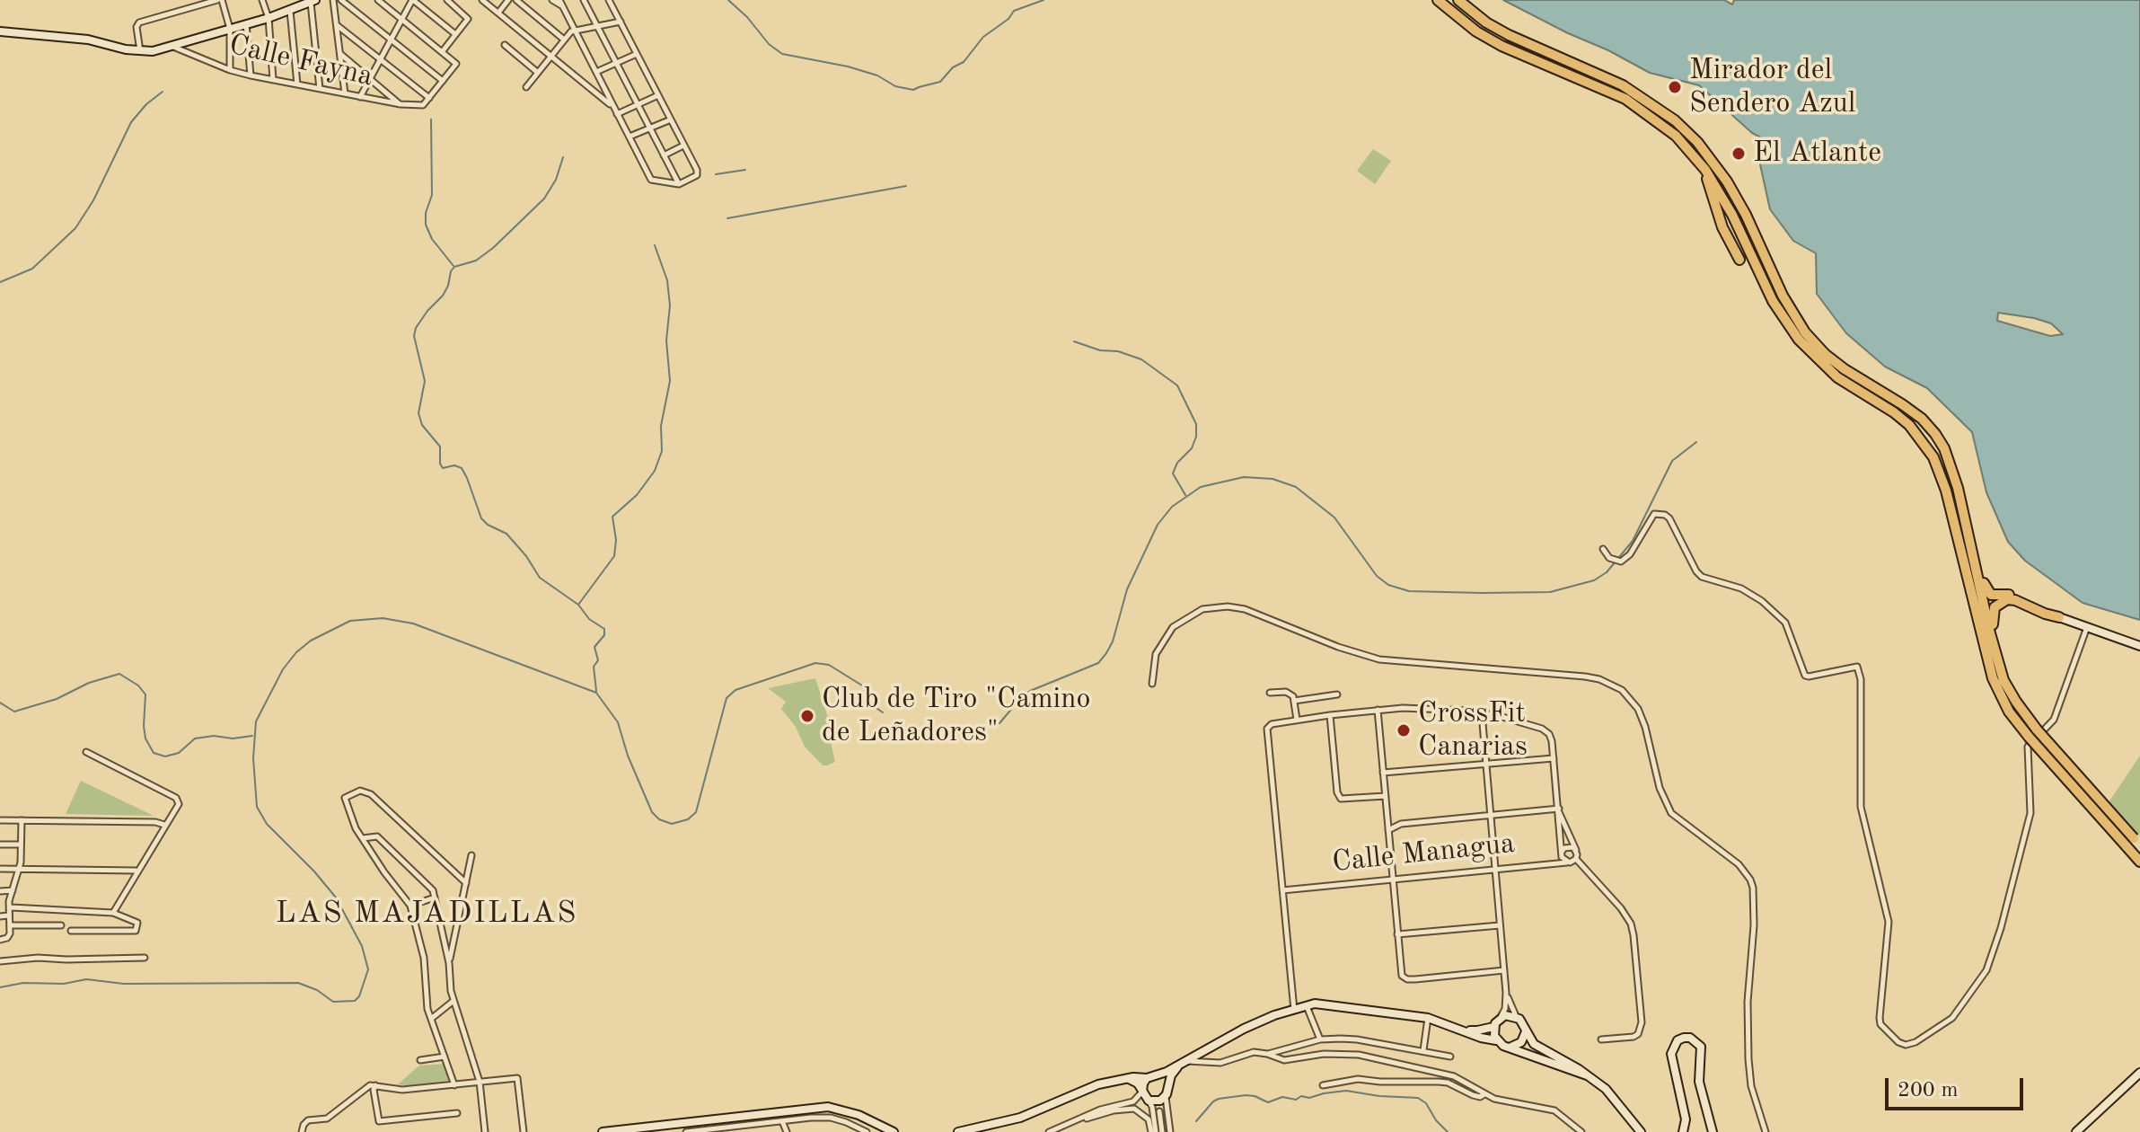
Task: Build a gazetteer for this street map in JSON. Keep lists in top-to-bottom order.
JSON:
{
  "streets": {
    "street": ["Calle Fayna", "Calle Managua"]
  },
  "districts": ["LAS MAJADILLAS"],
  "places": [
    "Mirador del Sendero Azul",
    "El Atlante",
    "Club de Tiro \"Camino de Leñadores\"",
    "CrossFit Canarias"
  ],
  "scale_bar": "200 m"
}
